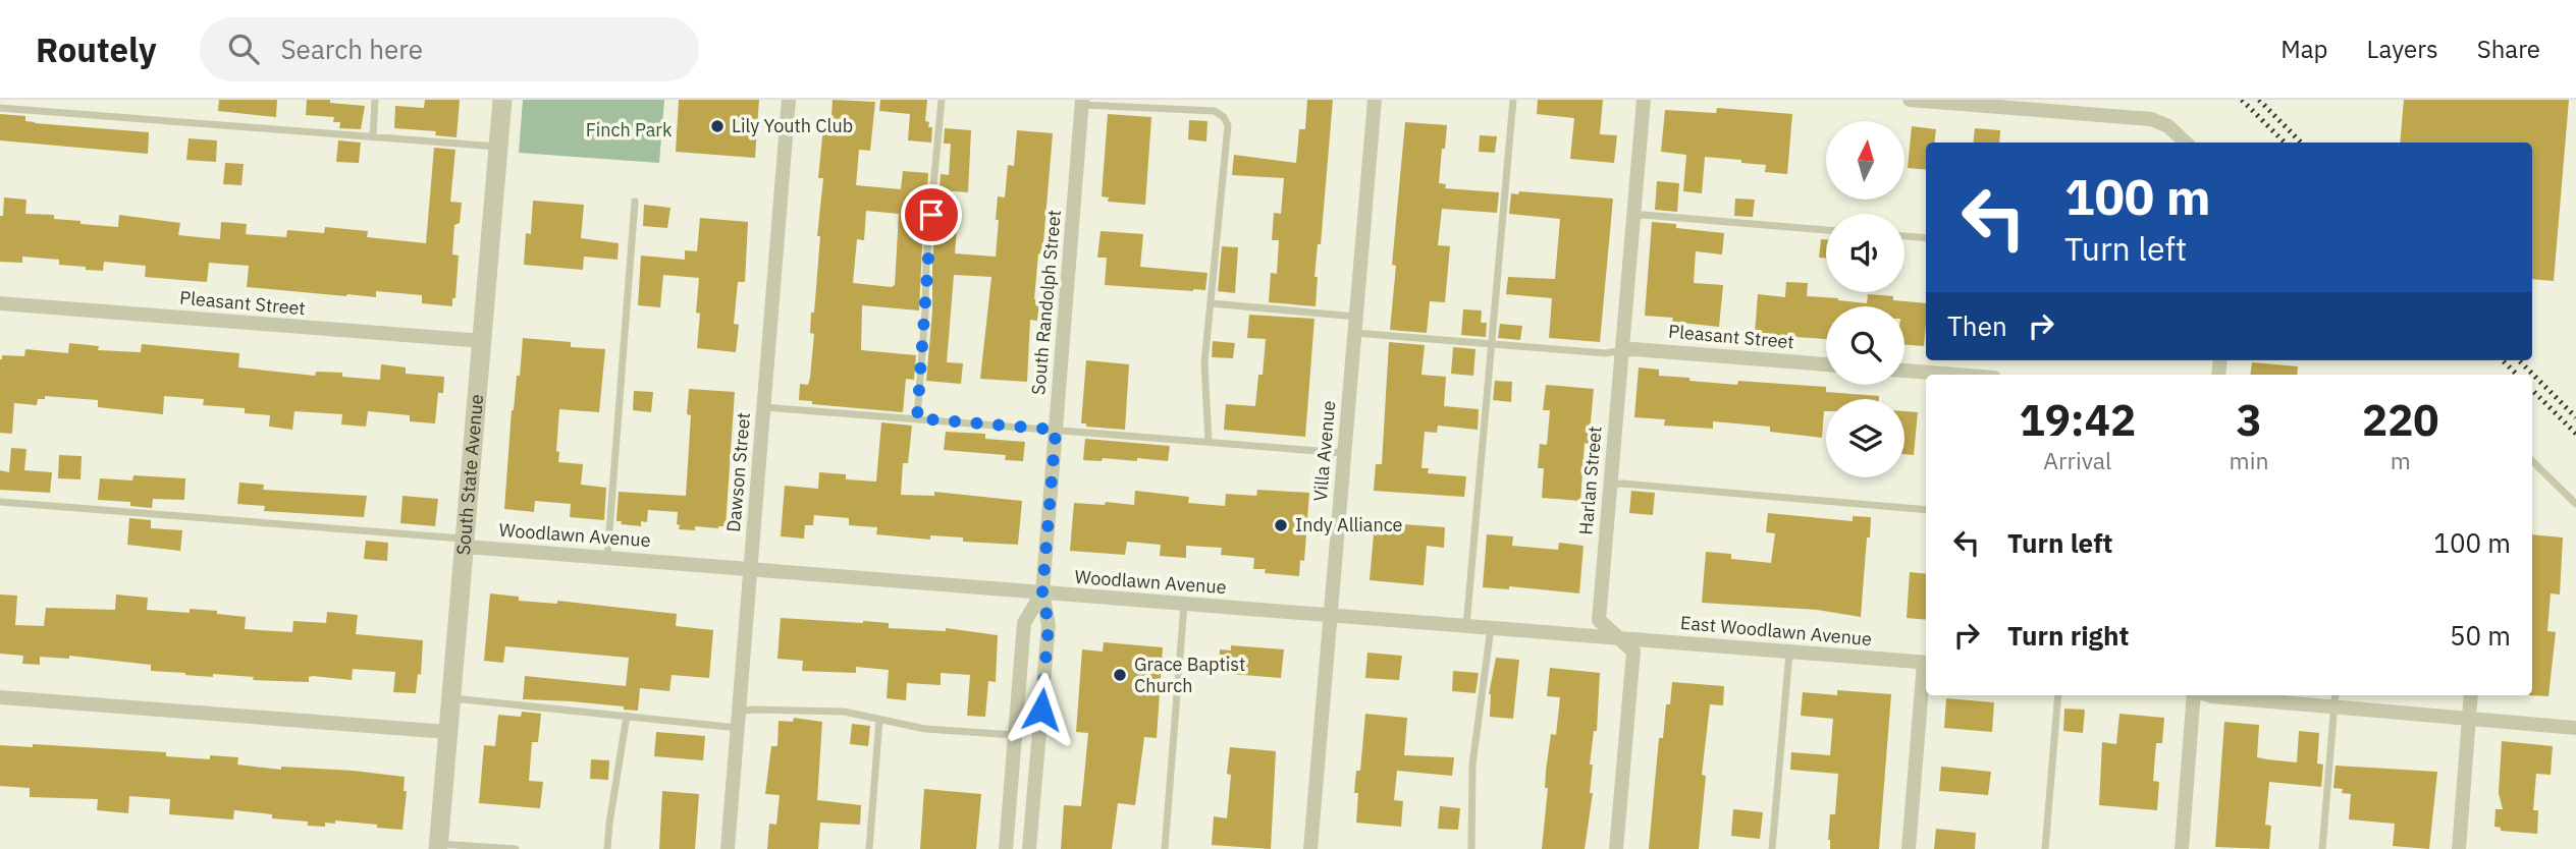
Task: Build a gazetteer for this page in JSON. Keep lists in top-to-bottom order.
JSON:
{
  "streets": {
    "street": [
      "South Randolph Street",
      "Pleasant Street",
      "Villa Avenue",
      "Dawson Street",
      "South State Avenue",
      "Harlan Street",
      "Woodlawn Avenue",
      "East Woodlawn Avenue"
    ]
  },
  "crossings": [
    ["South Randolph Street", "Woodlawn Avenue"],
    ["Pleasant Street", "South State Avenue"],
    ["Pleasant Street", "Harlan Street"],
    ["Villa Avenue", "Woodlawn Avenue"],
    ["Dawson Street", "Woodlawn Avenue"],
    ["South State Avenue", "Woodlawn Avenue"],
    ["Harlan Street", "Woodlawn Avenue"],
    ["Harlan Street", "East Woodlawn Avenue"],
    ["Woodlawn Avenue", "East Woodlawn Avenue"]
  ],
  "parks": ["Finch Park"],
  "places": ["Lily Youth Club", "Indy Alliance", "Grace Baptist Church"],
  "north": "top",
  "page": {
    "header": "Routely",
    "search": "Search here",
    "nav": ["Map", "Layers", "Share"],
    "turn": ["100 m", "Turn left"],
    "then": "Then",
    "eta": [
      "19:42",
      "Arrival",
      "3",
      "min",
      "220",
      "m"
    ],
    "list": [
      {
        "name": "Turn left",
        "value": "100 m"
      },
      {
        "name": "Turn right",
        "value": "50 m"
      }
    ]
  }
}
